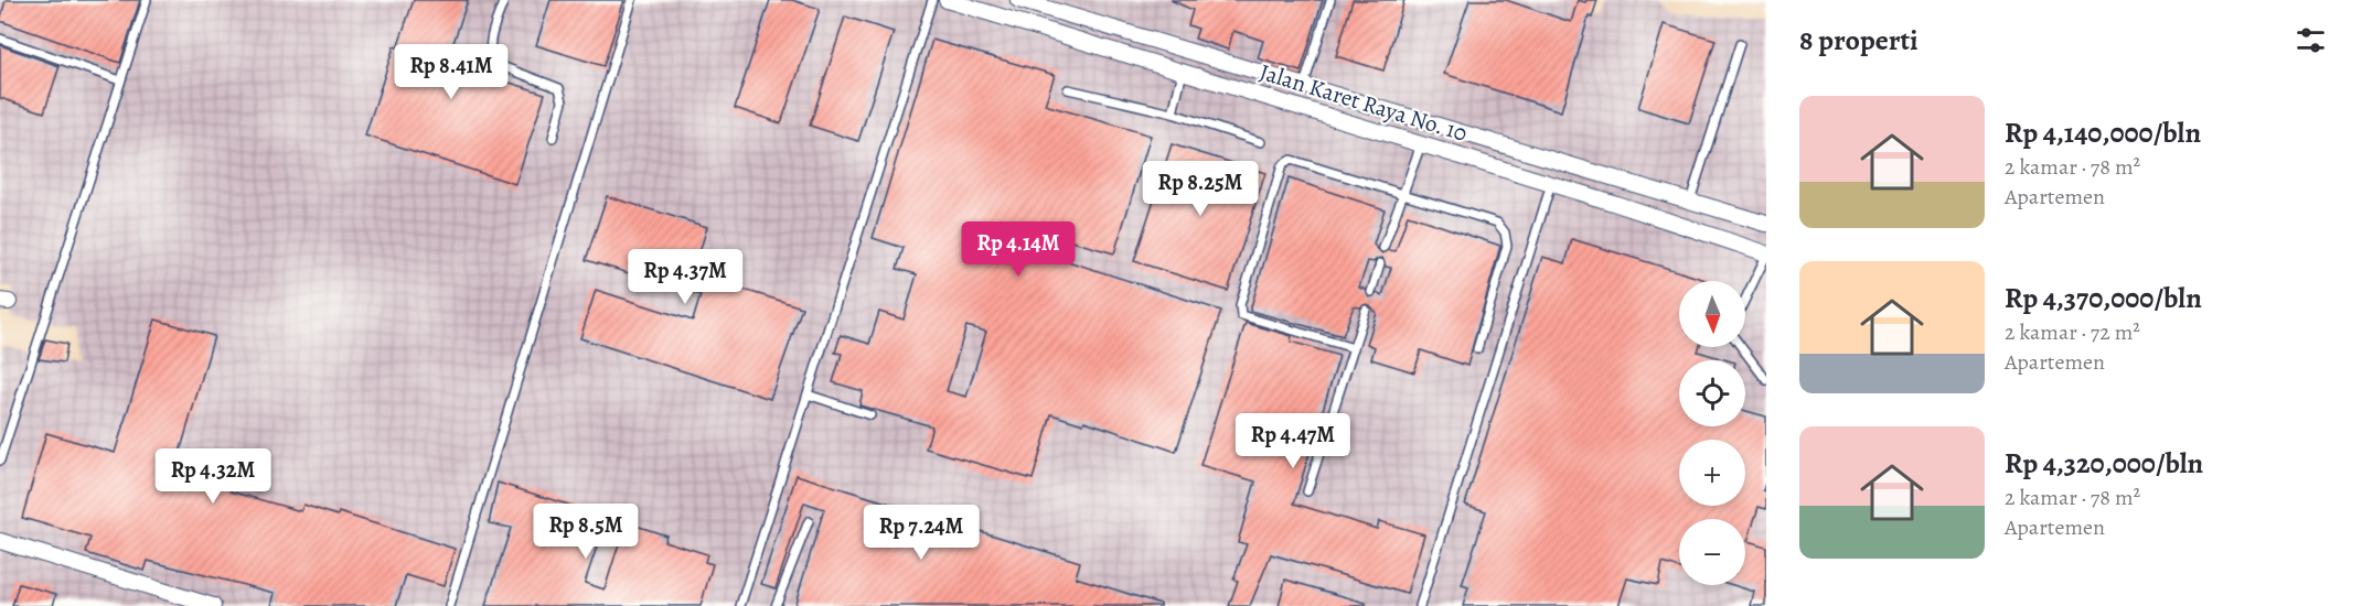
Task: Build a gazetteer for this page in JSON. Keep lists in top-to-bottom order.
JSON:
{
  "streets": {
    "street": ["Jalan Karet Raya No. 10"]
  },
  "north": "bottom",
  "page": {
    "heading": "8 properti",
    "price": [
      "Rp 8.41M",
      "Rp 8.25M",
      "Rp 4.14M",
      "Rp 4.37M",
      "Rp 4.47M",
      "Rp 4.32M",
      "Rp 8.5M",
      "Rp 7.24M"
    ],
    "list": [
      {
        "name": "Rp 4,140,000/bln",
        "note": "2 kamar · 78 m² · Apartemen"
      },
      {
        "name": "Rp 4,370,000/bln",
        "note": "2 kamar · 72 m² · Apartemen"
      },
      {
        "name": "Rp 4,320,000/bln",
        "note": "2 kamar · 78 m² · Apartemen"
      }
    ],
    "map_buttons": ["+", "−"]
  }
}
